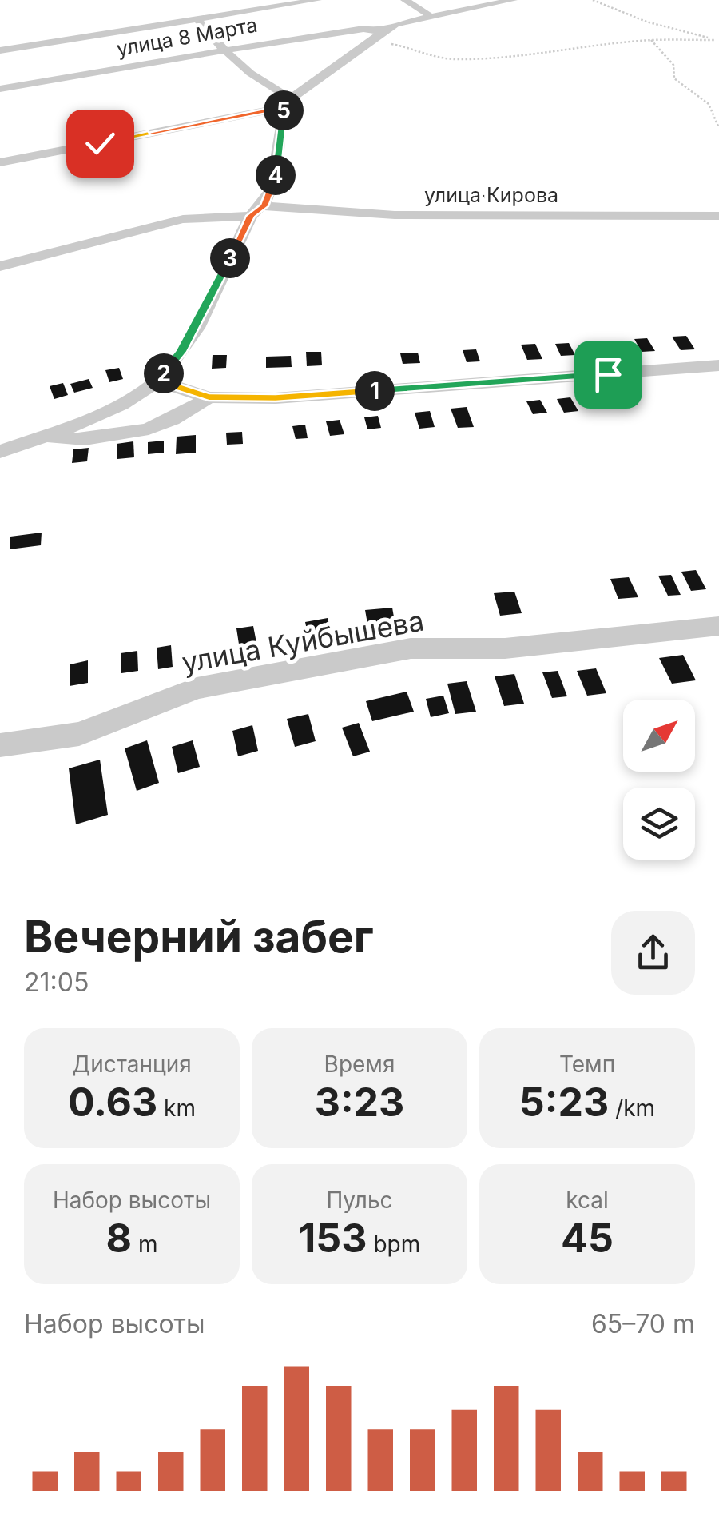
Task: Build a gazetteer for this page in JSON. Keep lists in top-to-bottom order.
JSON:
{
  "streets": {
    "street": ["улица 8 Марта", "улица Кирова", "улица Куйбышева"]
  },
  "north": "top right",
  "page": {
    "pins": [
      "5",
      "4",
      "3",
      "2",
      "1"
    ],
    "heading": ["Вечерний забег", "21:05"],
    "stats": [
      ["Дистанция", "0.63 km"],
      ["Время", "3:23"],
      ["Темп", "5:23 /km"],
      ["Набор высоты", "8 m"],
      ["Пульс", "153 bpm"],
      ["kcal", "45"]
    ],
    "chart": ["Набор высоты", "65–70 m"]
  }
}
